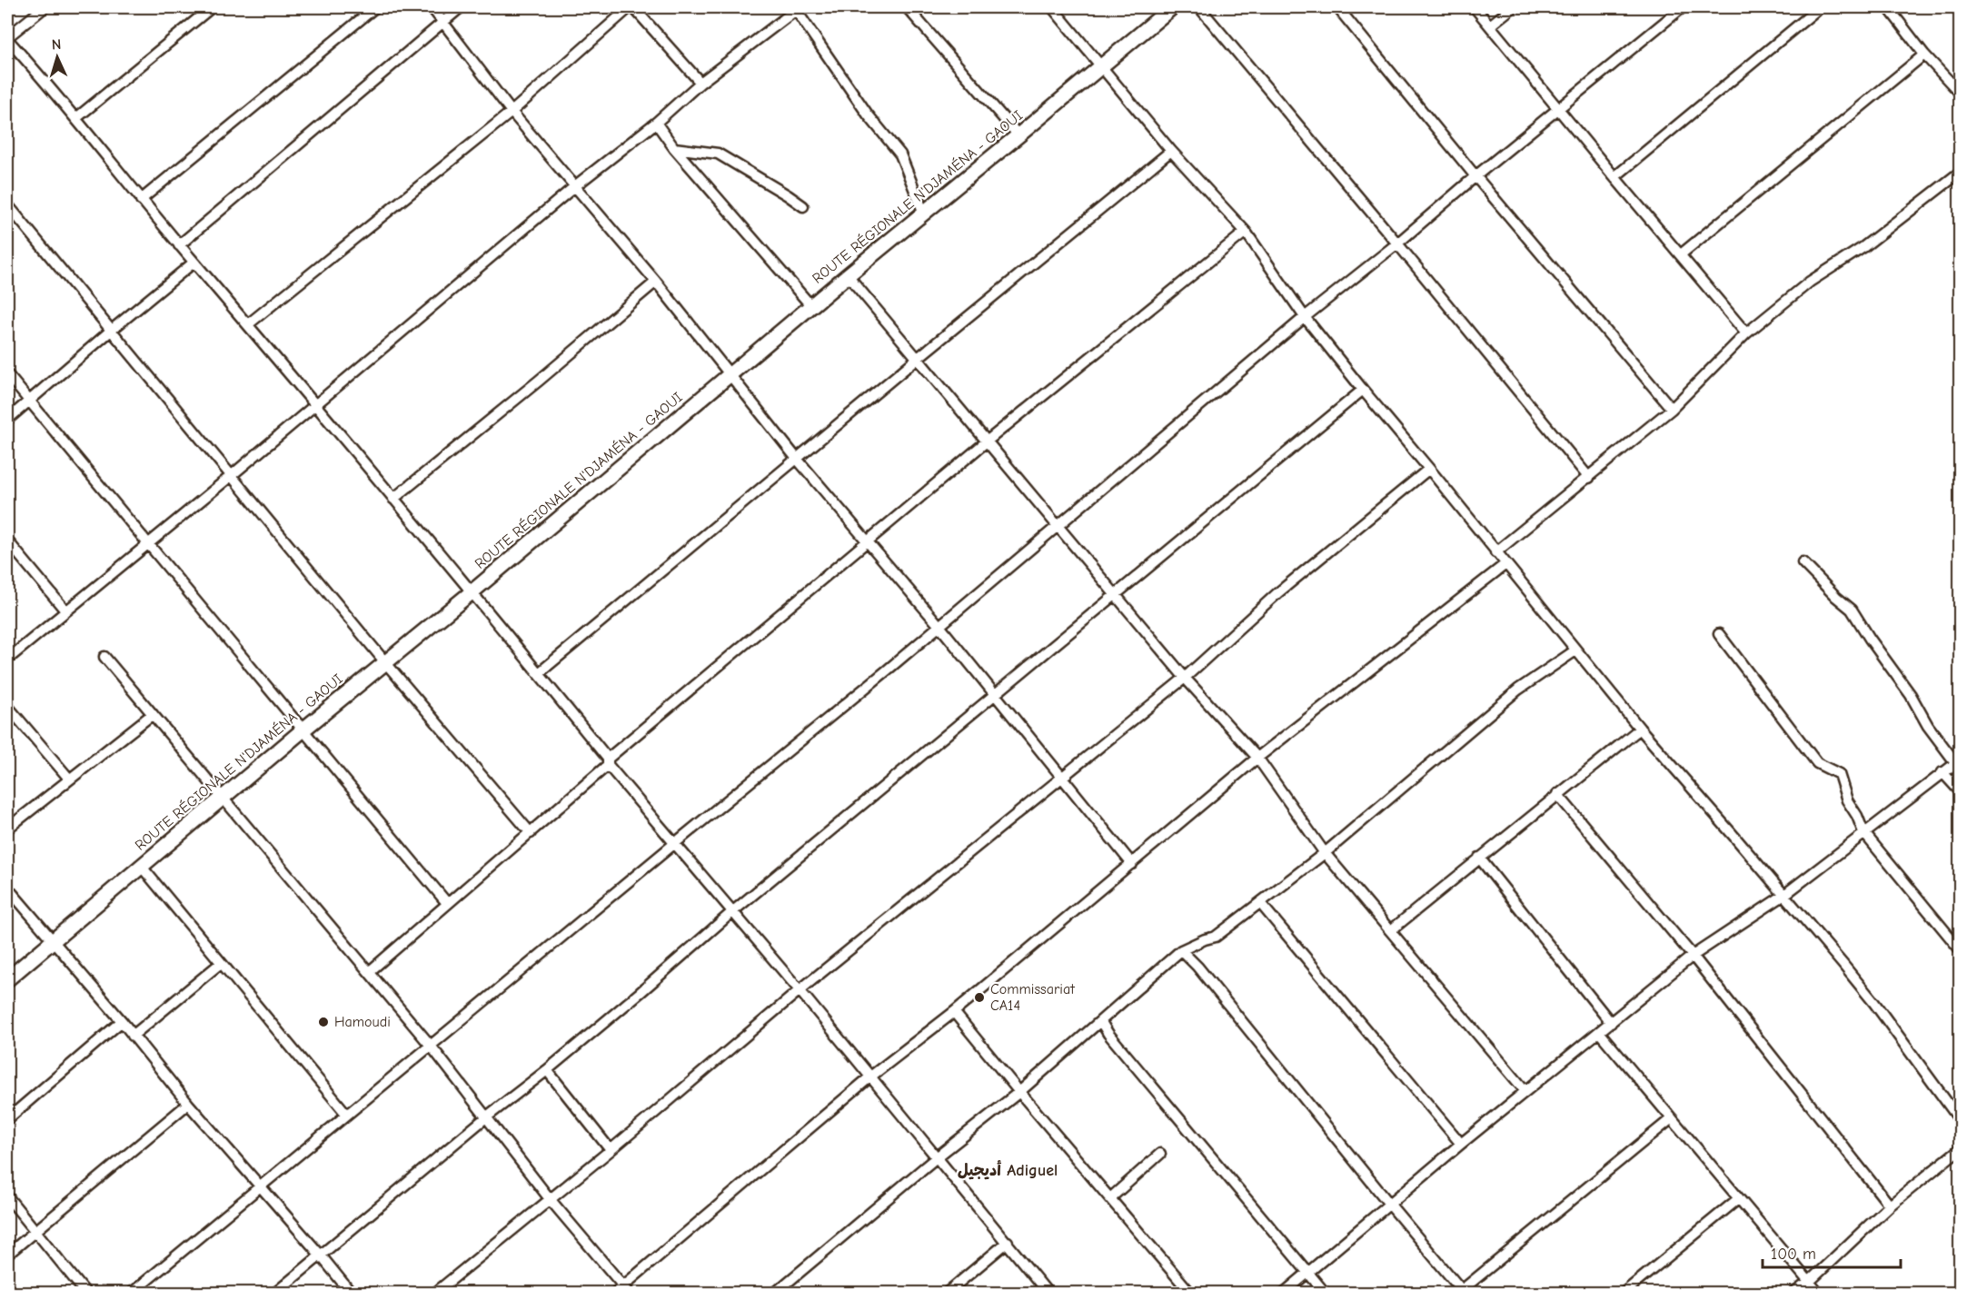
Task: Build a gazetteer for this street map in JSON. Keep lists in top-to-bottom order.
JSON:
{
  "streets": {
    "street": ["ROUTE RÉGIONALE N'DJAMÉNA - GAOUI"]
  },
  "districts": ["أديجيل Adiguel"],
  "places": ["Commissariat CA14", "Hamoudi"],
  "scale_bar": "100 m",
  "north": "top"
}
